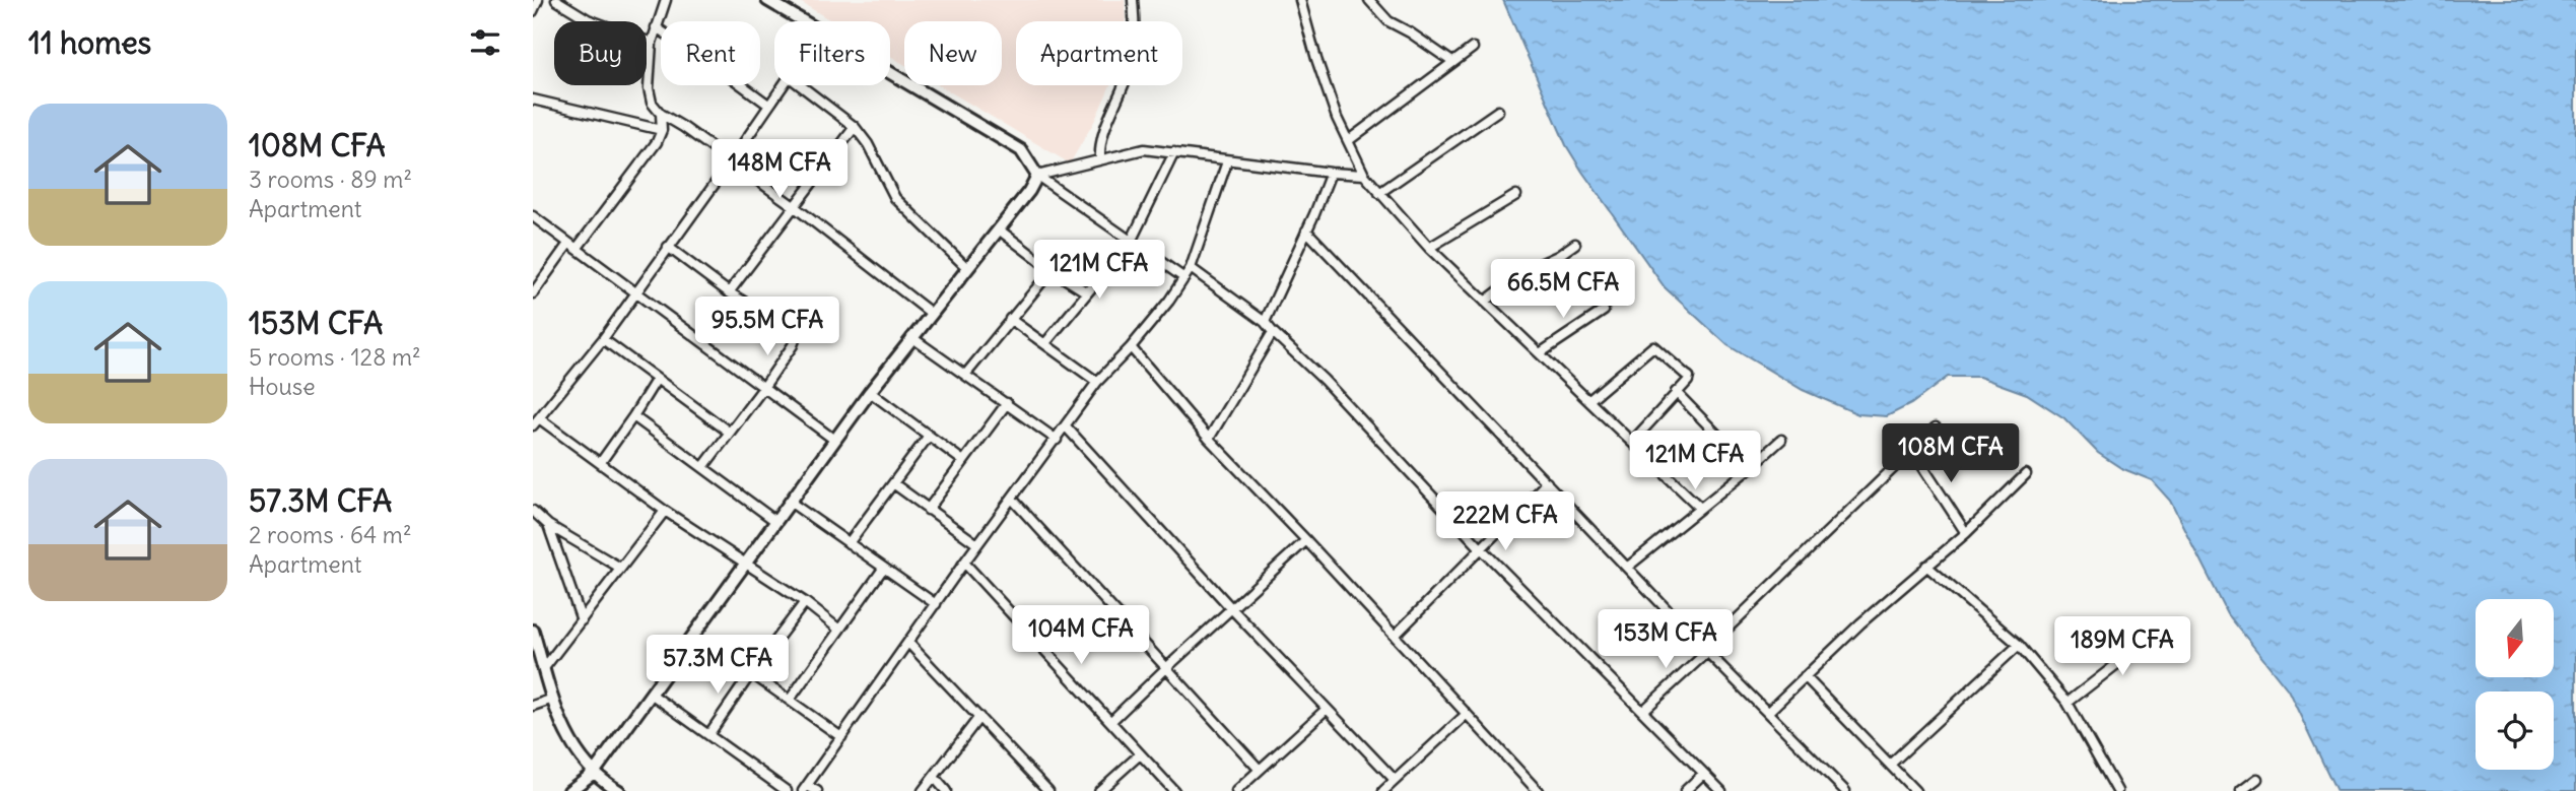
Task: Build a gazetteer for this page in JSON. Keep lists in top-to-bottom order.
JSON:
{
  "north": "bottom",
  "page": {
    "heading": "11 homes",
    "chip": [
      "Buy",
      "Rent",
      "Filters",
      "New",
      "Apartment"
    ],
    "list": [
      {
        "name": "108M CFA",
        "note": "3 rooms · 89 m² · Apartment"
      },
      {
        "name": "153M CFA",
        "note": "5 rooms · 128 m² · House"
      },
      {
        "name": "57.3M CFA",
        "note": "2 rooms · 64 m² · Apartment"
      }
    ],
    "price": [
      "148M CFA",
      "121M CFA",
      "66.5M CFA",
      "95.5M CFA",
      "108M CFA",
      "121M CFA",
      "222M CFA",
      "104M CFA",
      "153M CFA",
      "189M CFA",
      "57.3M CFA"
    ]
  }
}
